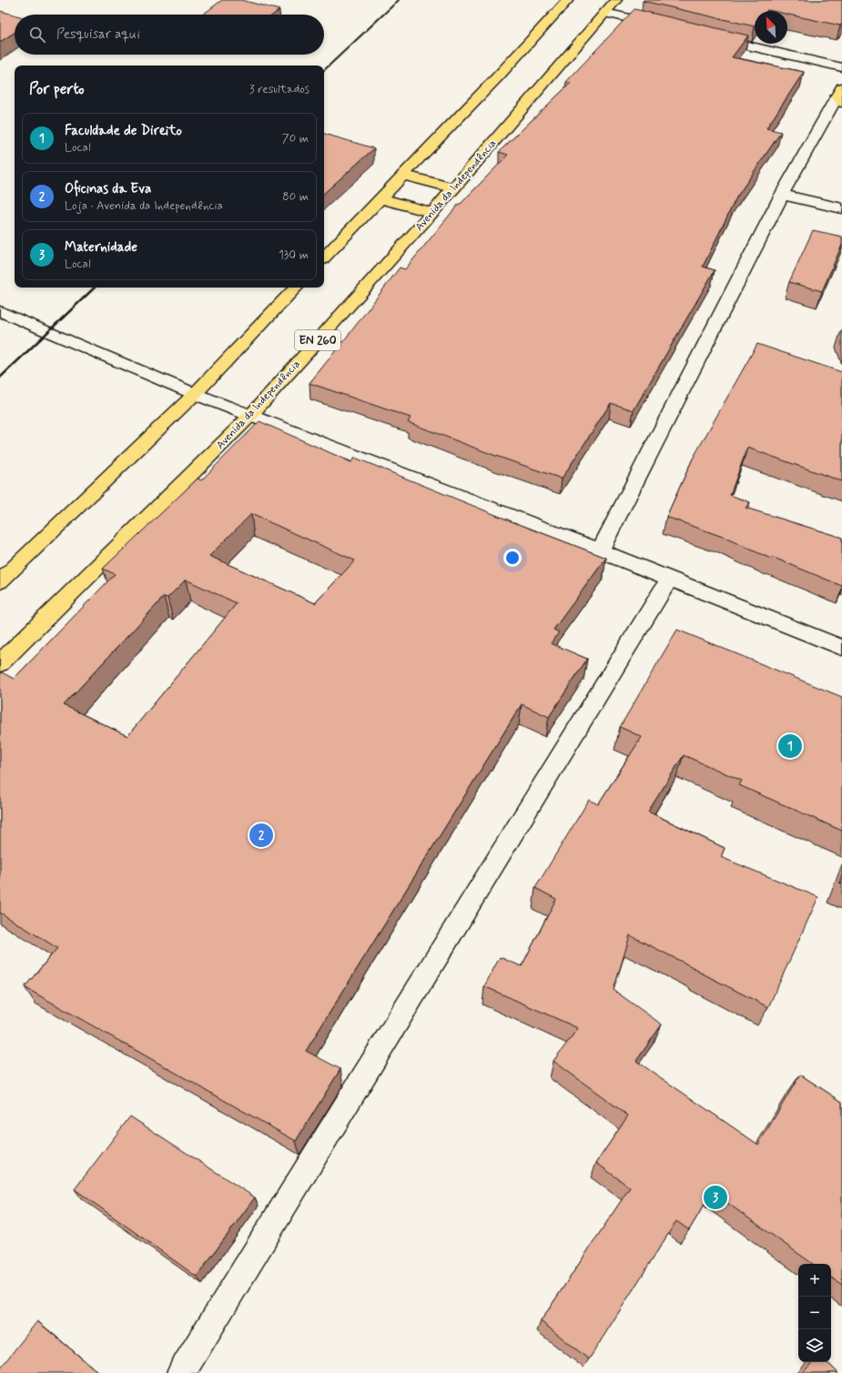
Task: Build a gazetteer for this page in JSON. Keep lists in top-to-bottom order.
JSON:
{
  "streets": {
    "main road": ["Avenida da Independência", "EN 260"]
  },
  "north": "top left",
  "page": {
    "search": "Pesquisar aqui",
    "heading": ["Por perto", "3 resultados"],
    "list": [
      {
        "mark": "1",
        "name": "Faculdade de Direito",
        "note": "Local",
        "value": "70 m"
      },
      {
        "mark": "2",
        "name": "Oficinas da Eva",
        "note": "Loja · Avenida da Independência",
        "value": "80 m"
      },
      {
        "mark": "3",
        "name": "Maternidade",
        "note": "Local",
        "value": "130 m"
      }
    ],
    "pins": ["1", "2", "3"],
    "map_buttons": ["+", "−"]
  }
}
